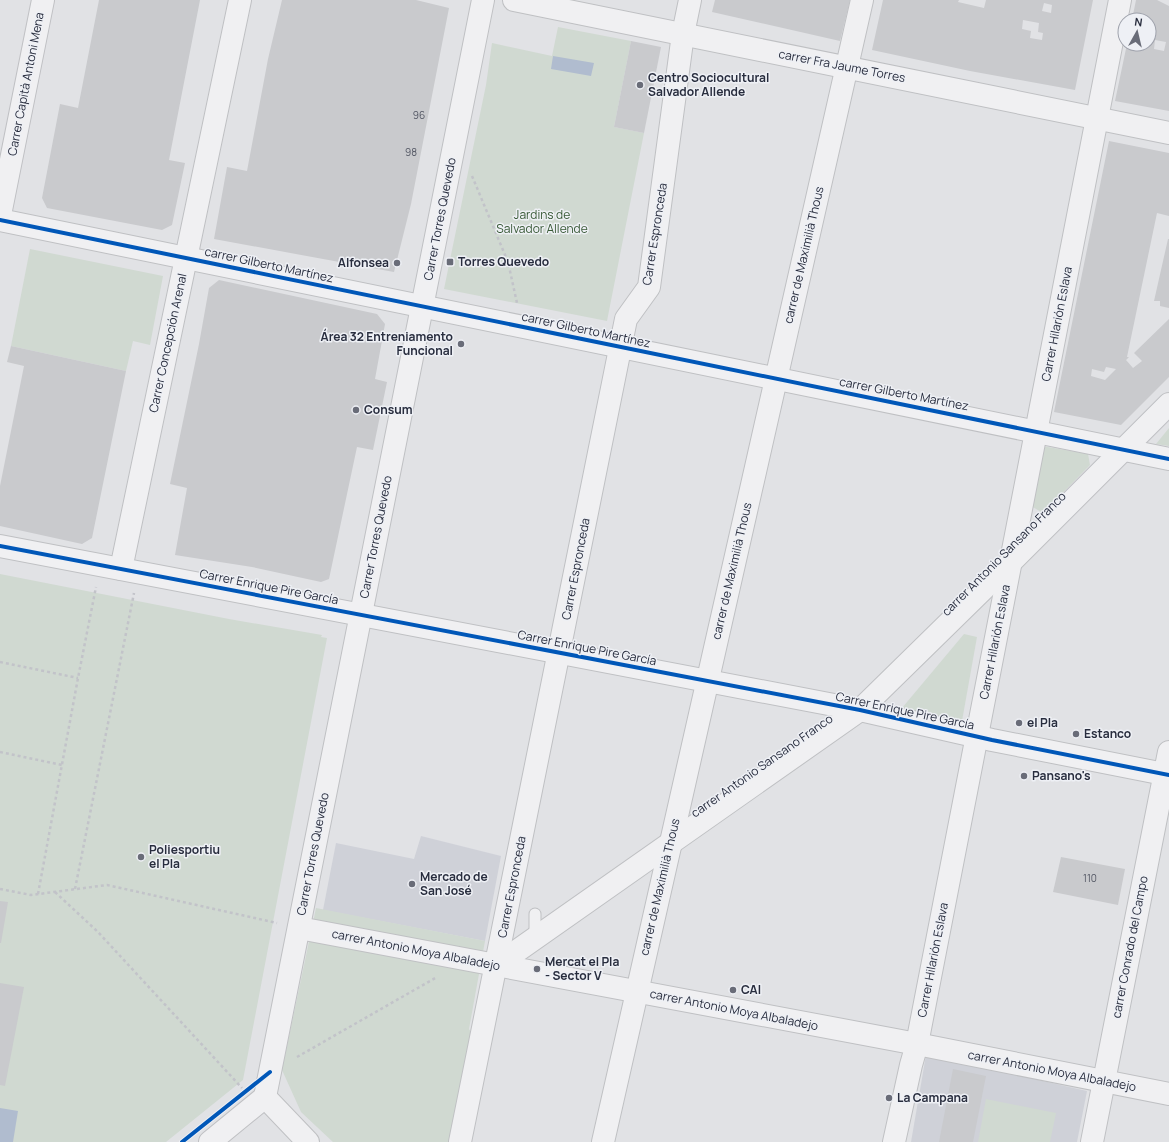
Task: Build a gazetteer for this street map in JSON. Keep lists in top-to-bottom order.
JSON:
{
  "streets": {
    "street": [
      "carrer Fra Jaume Torres",
      "Carrer Capità Antoni Mena",
      "Carrer Torres Quevedo",
      "Carrer Espronceda",
      "carrer de Maximilià Thous",
      "carrer Gilberto Martínez",
      "Carrer Hilarión Eslava",
      "Carrer Concepción Arenal",
      "carrer Antonio Sansano Franco",
      "Carrer Enrique Pire García",
      "carrer Conrado del Campo",
      "carrer Antonio Moya Albaladejo"
    ]
  },
  "crossings": [
    ["carrer Fra Jaume Torres", "Carrer Espronceda"],
    ["carrer Fra Jaume Torres", "carrer de Maximilià Thous"],
    ["carrer Fra Jaume Torres", "Carrer Hilarión Eslava"],
    ["Carrer Torres Quevedo", "carrer Gilberto Martínez"],
    ["Carrer Torres Quevedo", "Carrer Enrique Pire García"],
    ["Carrer Torres Quevedo", "carrer Antonio Moya Albaladejo"],
    ["Carrer Espronceda", "carrer Gilberto Martínez"],
    ["Carrer Espronceda", "carrer Antonio Sansano Franco"],
    ["Carrer Espronceda", "Carrer Enrique Pire García"],
    ["Carrer Espronceda", "carrer Antonio Moya Albaladejo"],
    ["carrer de Maximilià Thous", "carrer Gilberto Martínez"],
    ["carrer de Maximilià Thous", "carrer Antonio Sansano Franco"],
    ["carrer de Maximilià Thous", "Carrer Enrique Pire García"],
    ["carrer de Maximilià Thous", "carrer Antonio Moya Albaladejo"],
    ["carrer Gilberto Martínez", "Carrer Hilarión Eslava"],
    ["carrer Gilberto Martínez", "Carrer Concepción Arenal"],
    ["carrer Gilberto Martínez", "carrer Antonio Sansano Franco"],
    ["Carrer Hilarión Eslava", "carrer Antonio Sansano Franco"],
    ["Carrer Hilarión Eslava", "Carrer Enrique Pire García"],
    ["Carrer Hilarión Eslava", "carrer Antonio Moya Albaladejo"],
    ["Carrer Concepción Arenal", "Carrer Enrique Pire García"],
    ["carrer Antonio Sansano Franco", "Carrer Enrique Pire García"],
    ["carrer Antonio Sansano Franco", "carrer Antonio Moya Albaladejo"],
    ["Carrer Enrique Pire García", "carrer Conrado del Campo"],
    ["carrer Conrado del Campo", "carrer Antonio Moya Albaladejo"]
  ],
  "parks": ["Jardins de Salvador Allende"],
  "places": {
    "other": [
      "Centro Sociocultural Salvador Allende",
      "Alfonsea",
      "Área 32 Entreniamento Funcional",
      "Consum",
      "el Pla",
      "Estanco",
      "Pansano's",
      "Poliesportiu el Pla",
      "Mercado de San José",
      "Mercat el Pla - Sector V",
      "CAI",
      "La Campana"
    ],
    "transit": ["Torres Quevedo"]
  },
  "house_numbers": ["96", "98", "110"],
  "north": "top"
}
